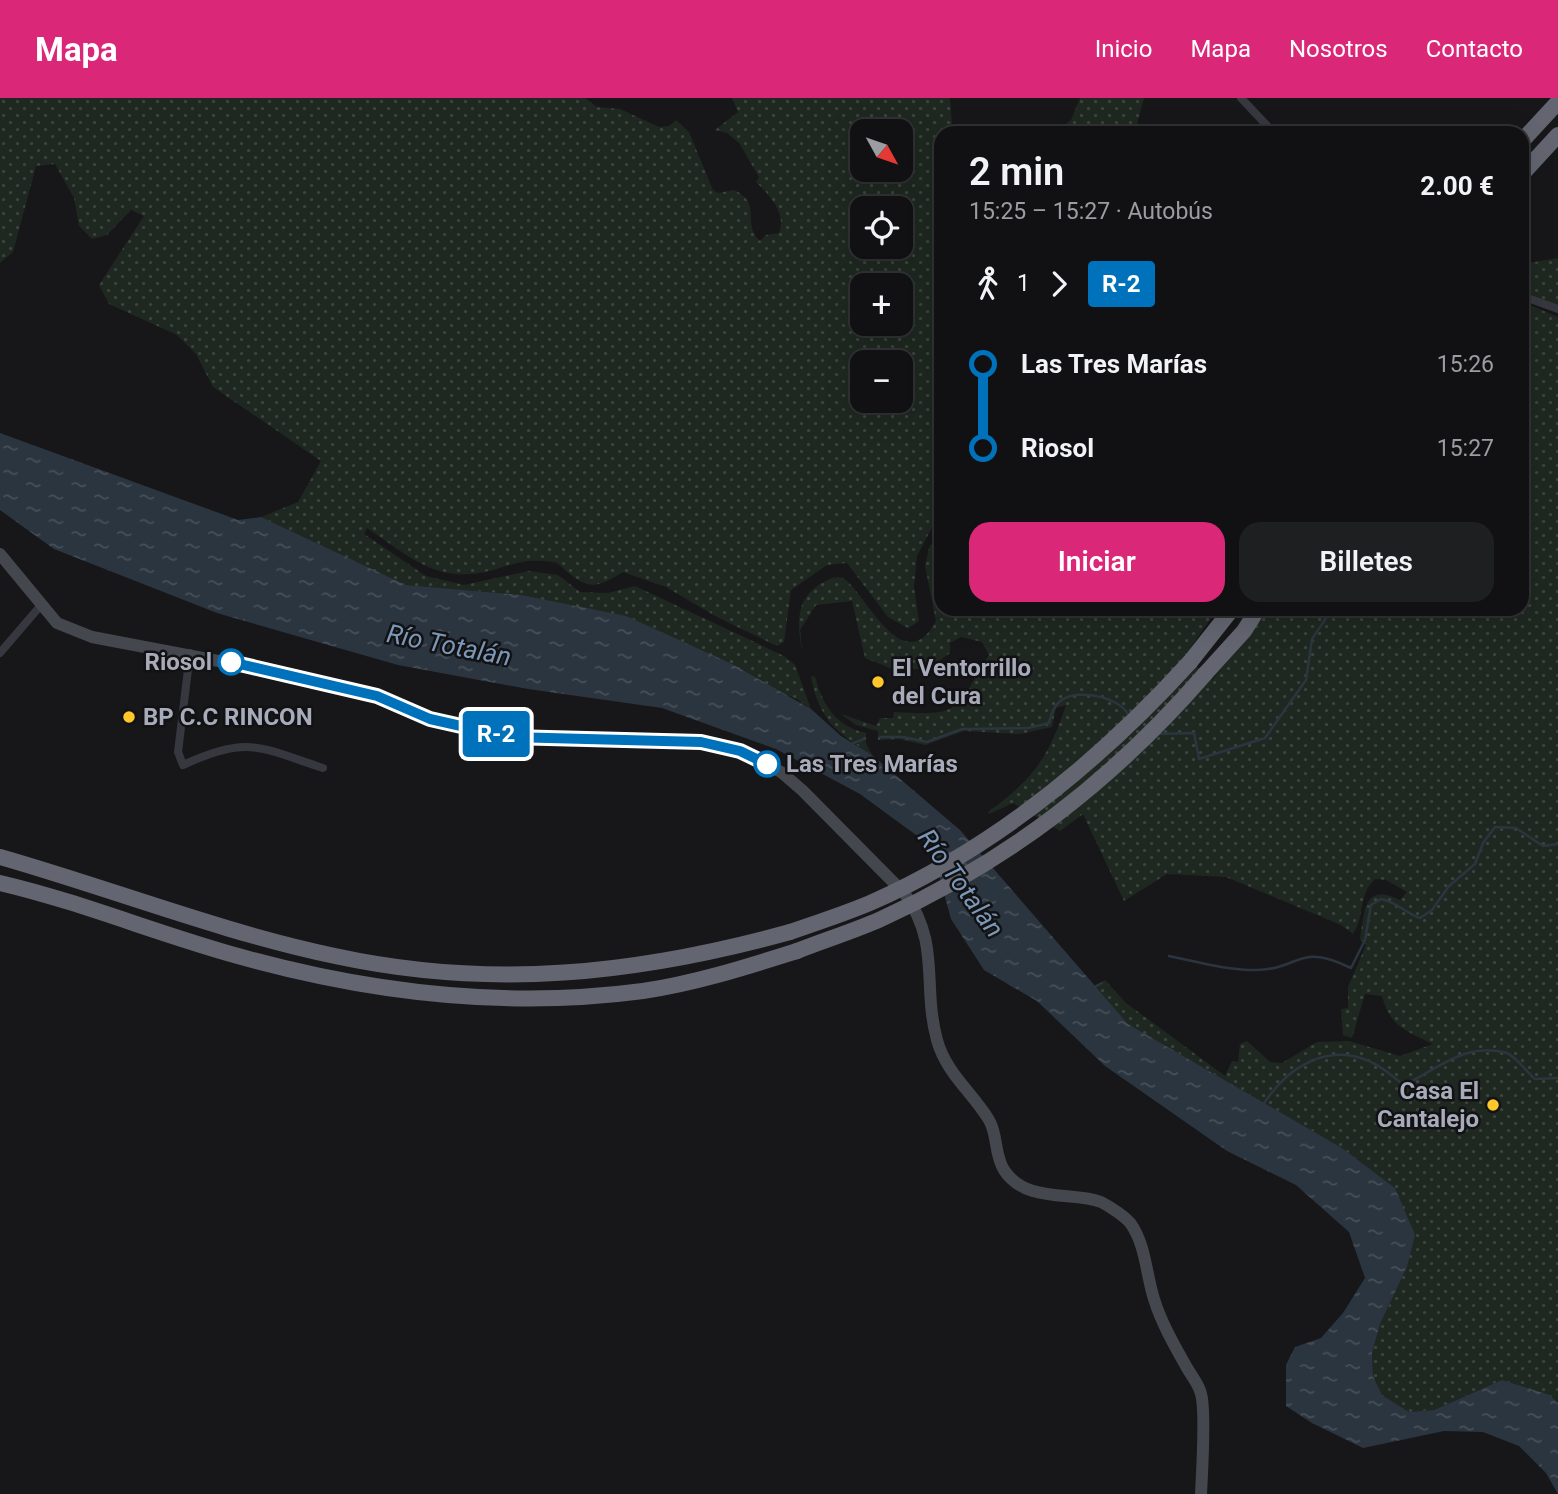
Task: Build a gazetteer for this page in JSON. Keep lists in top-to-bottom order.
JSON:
{
  "water": ["Río Totalán"],
  "places": [
    "Riosol",
    "El Ventorrillo del Cura",
    "BP C.C RINCON",
    "Las Tres Marías",
    "Casa El Cantalejo"
  ],
  "lines": ["bus line R-2"],
  "north": "bottom right",
  "page": {
    "header": "Mapa",
    "nav": [
      "Inicio",
      "Mapa",
      "Nosotros",
      "Contacto"
    ],
    "on_map": "R-2",
    "map_buttons": ["+", "−"],
    "heading": ["2 min", "15:25 – 15:27 · Autobús", "2.00 €"],
    "legs": ["1", "R-2"],
    "list": [
      {
        "name": "Las Tres Marías",
        "value": "15:26"
      },
      {
        "name": "Riosol",
        "value": "15:27"
      }
    ],
    "buttons": ["Iniciar", "Billetes"]
  }
}
